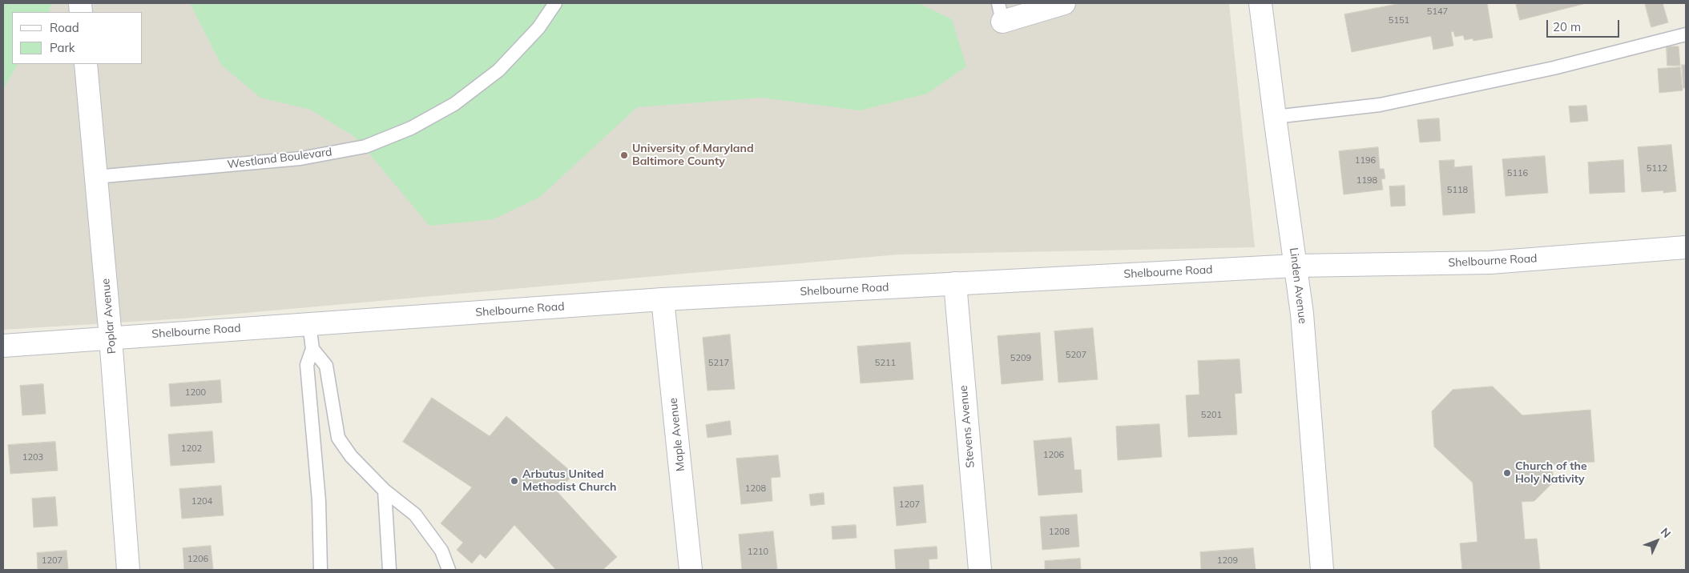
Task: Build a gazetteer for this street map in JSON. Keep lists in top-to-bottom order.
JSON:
{
  "streets": {
    "street": [
      "Shelbourne Road",
      "Linden Avenue",
      "Poplar Avenue",
      "Stevens Avenue",
      "Maple Avenue"
    ],
    "lane": ["Westland Boulevard"]
  },
  "crossings": [
    ["Westland Boulevard", "Poplar Avenue"],
    ["Shelbourne Road", "Linden Avenue"],
    ["Shelbourne Road", "Poplar Avenue"],
    ["Shelbourne Road", "Stevens Avenue"],
    ["Shelbourne Road", "Maple Avenue"]
  ],
  "places": ["University of Maryland Baltimore County", "Church of the Holy Nativity", "Arbutus United Methodist Church"],
  "house_numbers": [
    "5147",
    "5151",
    "1196",
    "5112",
    "5116",
    "1198",
    "5118",
    "5207",
    "5209",
    "5217",
    "5211",
    "1200",
    "5201",
    "1202",
    "1206",
    "1203",
    "1208",
    "1204",
    "1207",
    "1208",
    "1210",
    "1206",
    "1207",
    "1209"
  ],
  "legend": ["Road", "Park"],
  "scale_bar": "20 m",
  "north": "top right"
}
